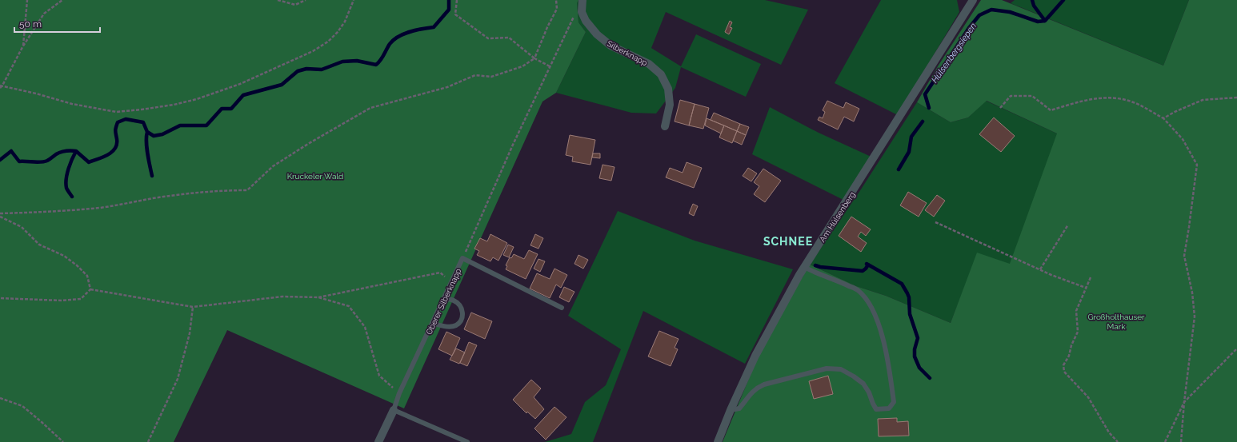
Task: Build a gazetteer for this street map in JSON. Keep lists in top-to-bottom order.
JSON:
{
  "streets": {
    "street": ["Silberknapp", "Am Hülsenberg", "Oberer Silberknapp"]
  },
  "districts": ["SCHNEE"],
  "water": ["Hülsenbergsiepen"],
  "parks": ["Kruckeler Wald", "Großholthauser Mark"],
  "scale_bar": "50 m"
}
